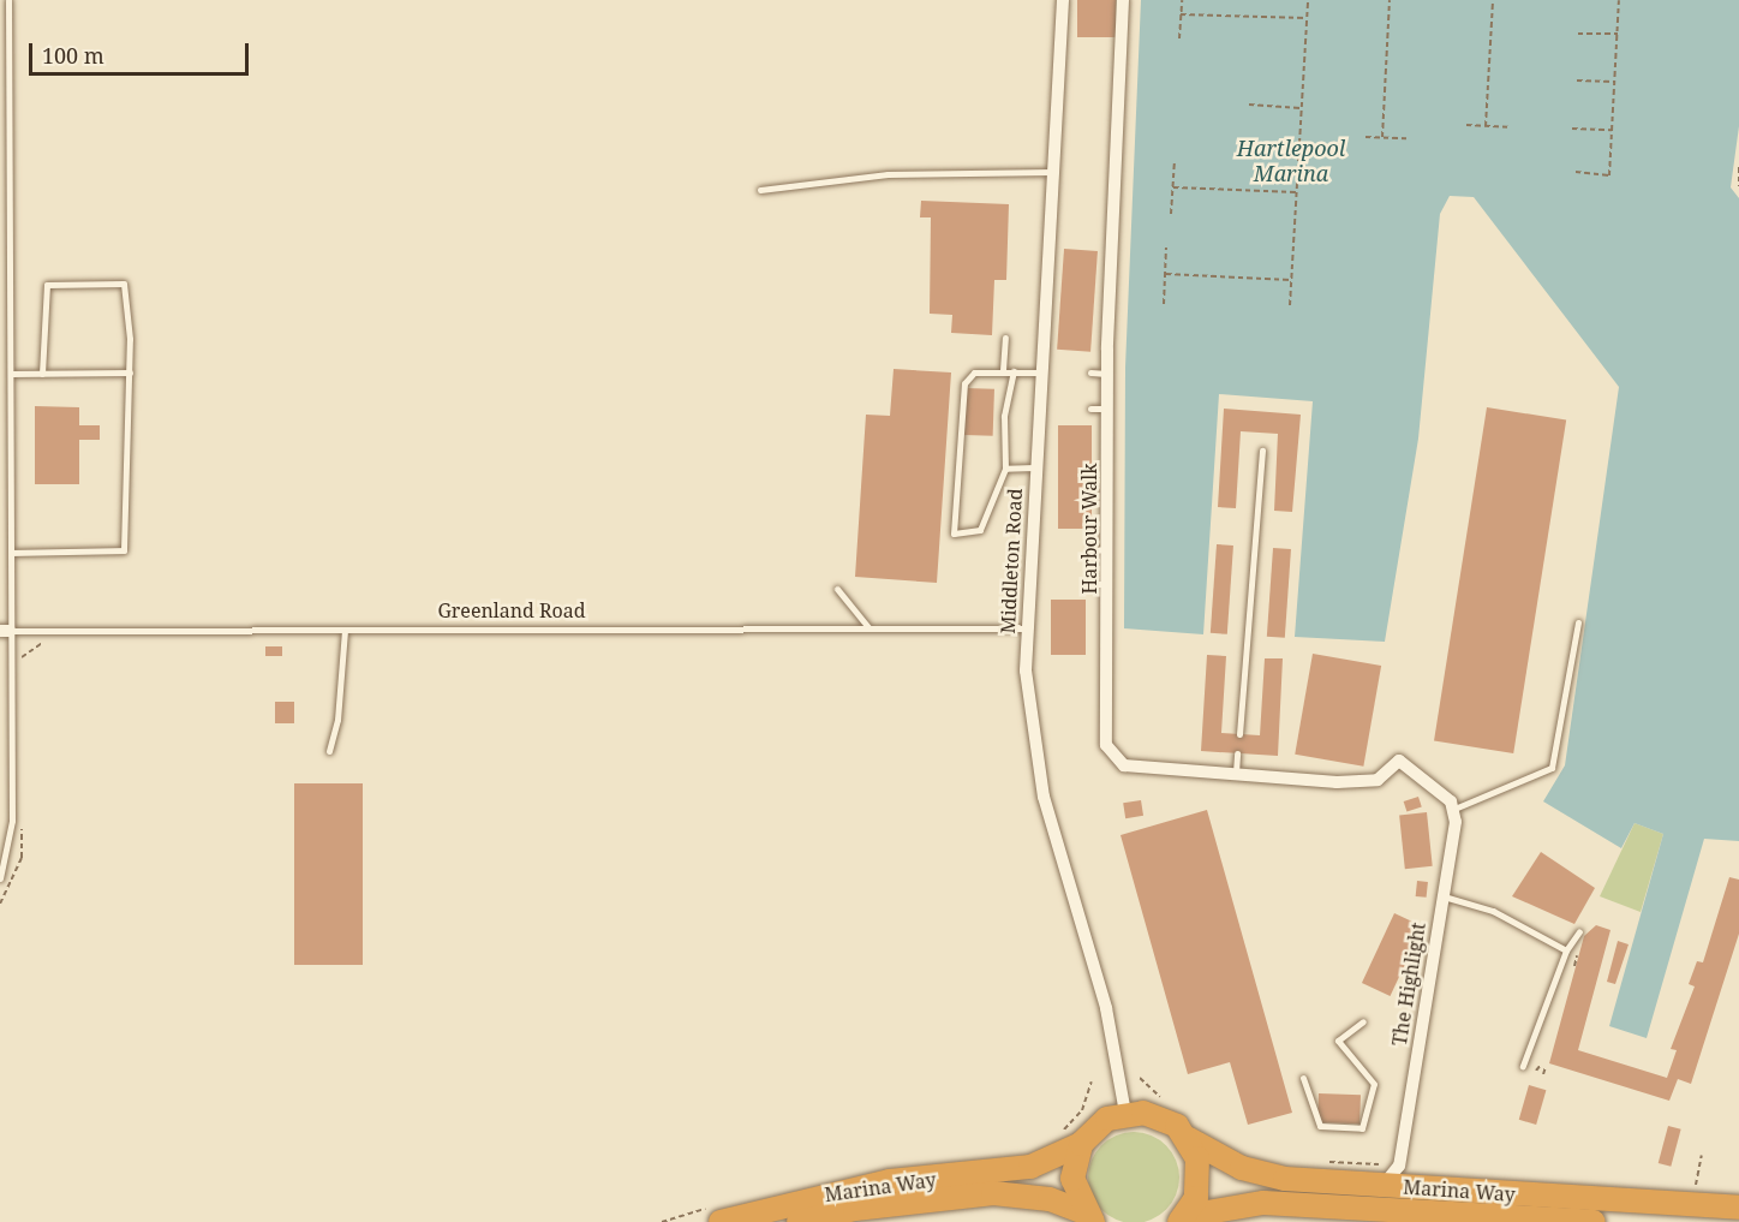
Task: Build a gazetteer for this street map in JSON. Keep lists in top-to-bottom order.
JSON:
{
  "streets": {
    "highway": ["Marina Way"],
    "street": ["Harbour Walk", "Middleton Road", "The Highlight"],
    "lane": ["Greenland Road"]
  },
  "crossings": [
    ["Harbour Walk", "The Highlight"],
    ["Middleton Road", "Greenland Road"],
    ["Middleton Road", "Marina Way"]
  ],
  "water": ["Hartlepool Marina"],
  "scale_bar": "100 m"
}
